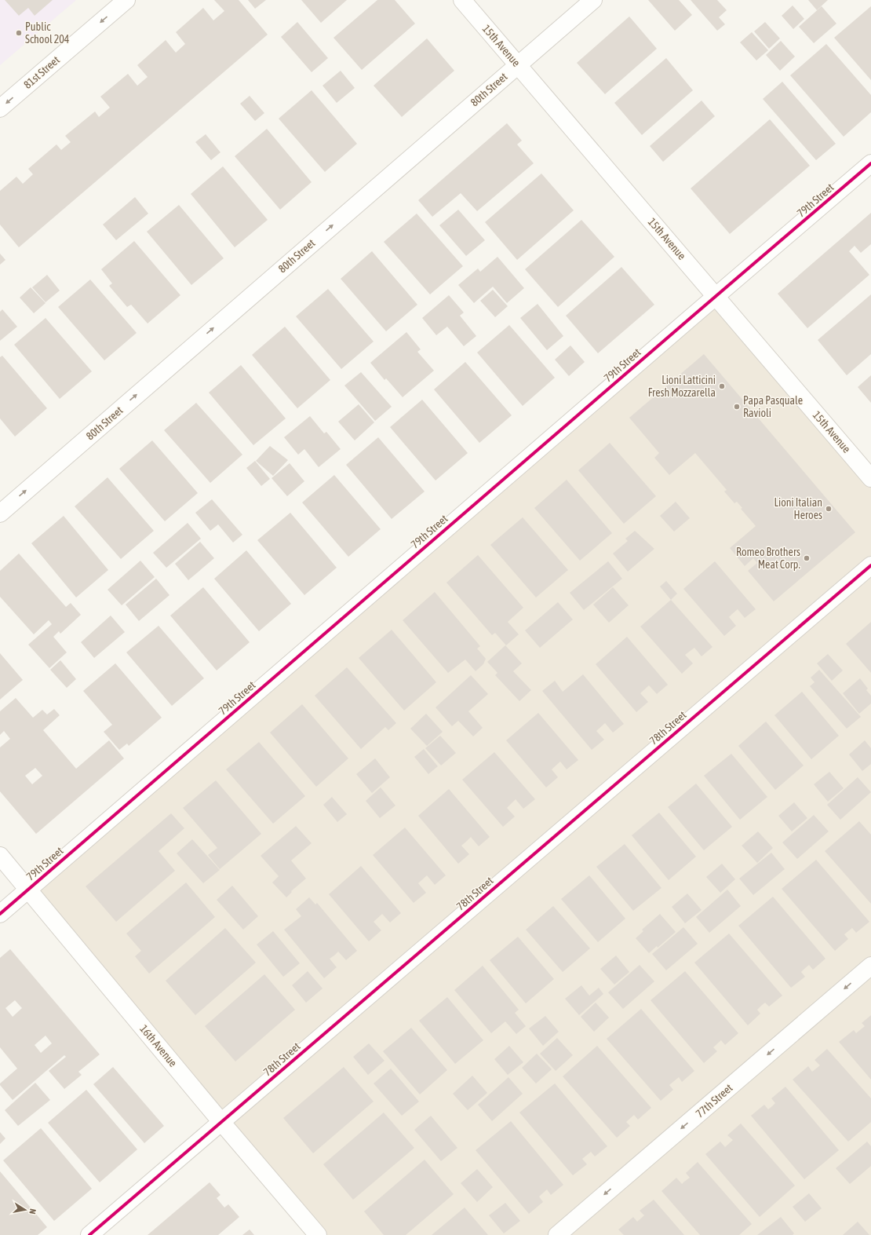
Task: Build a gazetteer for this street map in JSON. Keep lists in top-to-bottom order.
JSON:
{
  "streets": {
    "street": [
      "15th Avenue",
      "81st Street",
      "80th Street",
      "79th Street",
      "78th Street",
      "16th Avenue",
      "77th Street"
    ]
  },
  "crossings": [
    ["15th Avenue", "80th Street"],
    ["15th Avenue", "79th Street"],
    ["79th Street", "16th Avenue"],
    ["78th Street", "16th Avenue"]
  ],
  "one_way": ["81st Street", "80th Street", "77th Street"],
  "places": [
    "Public School 204",
    "Lioni Latticini Fresh Mozzarella",
    "Papa Pasquale Ravioli",
    "Lioni Italian Heroes",
    "Romeo Brothers Meat Corp."
  ],
  "north": "right"
}
